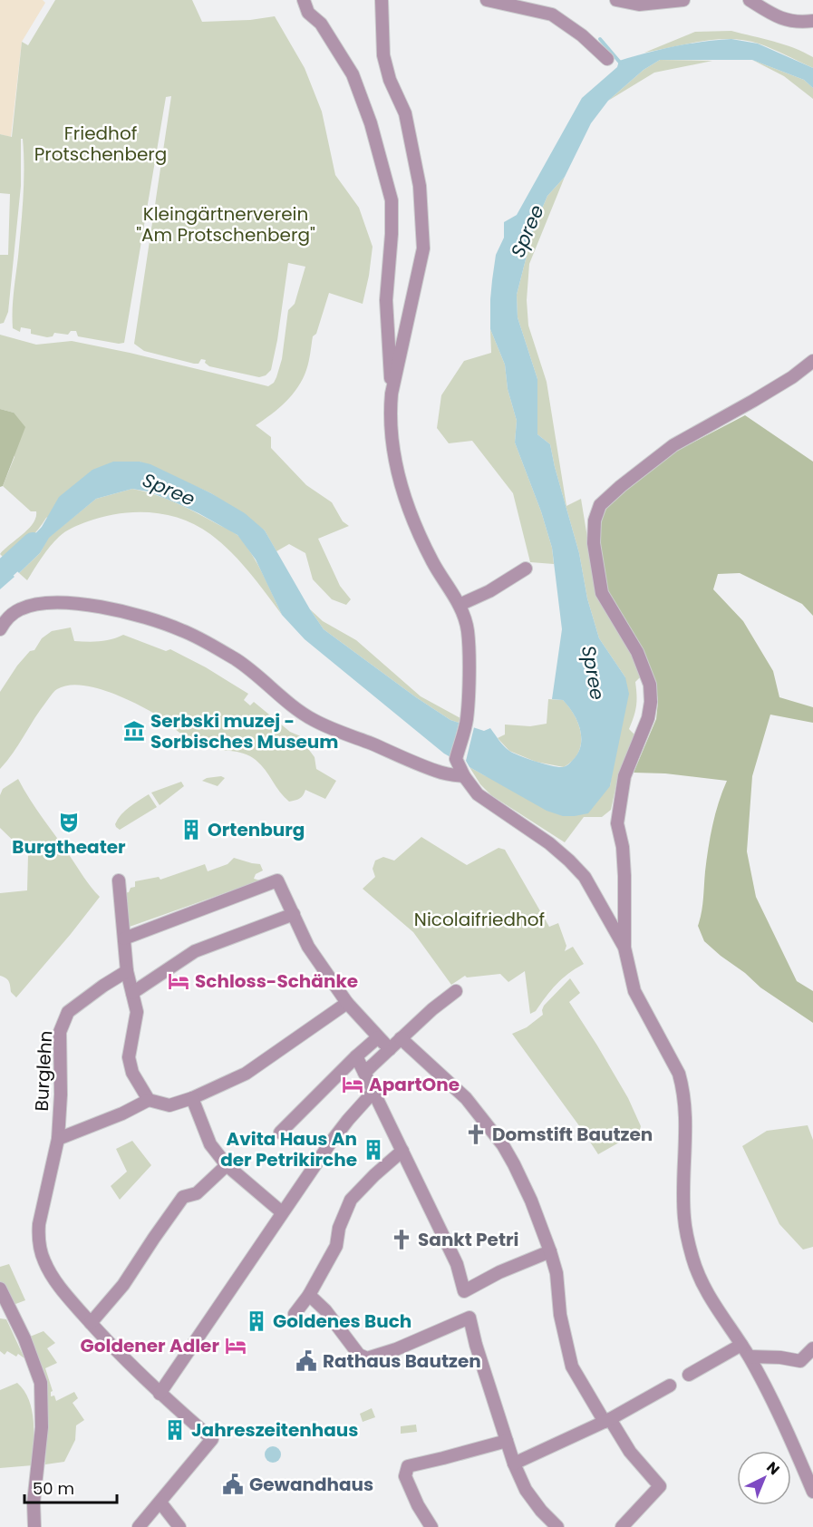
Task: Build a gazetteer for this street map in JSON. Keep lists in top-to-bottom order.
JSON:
{
  "streets": {
    "street": ["Burglehn"]
  },
  "water": ["Spree"],
  "parks": ["Friedhof Protschenberg", "Kleingärtnerverein \"Am Protschenberg\"", "Nicolaifriedhof"],
  "places": {
    "museum": ["Serbski muzej - Sorbisches Museum"],
    "theatre": ["Burgtheater"],
    "building": [
      "Ortenburg",
      "Avita Haus An der Petrikirche",
      "Goldenes Buch",
      "Jahreszeitenhaus"
    ],
    "hotel": ["Schloss-Schänke", "ApartOne", "Goldener Adler"],
    "church": ["Domstift Bautzen", "Sankt Petri"],
    "public building": ["Rathaus Bautzen", "Gewandhaus"]
  },
  "scale_bar": "50 m",
  "north": "top right"
}
